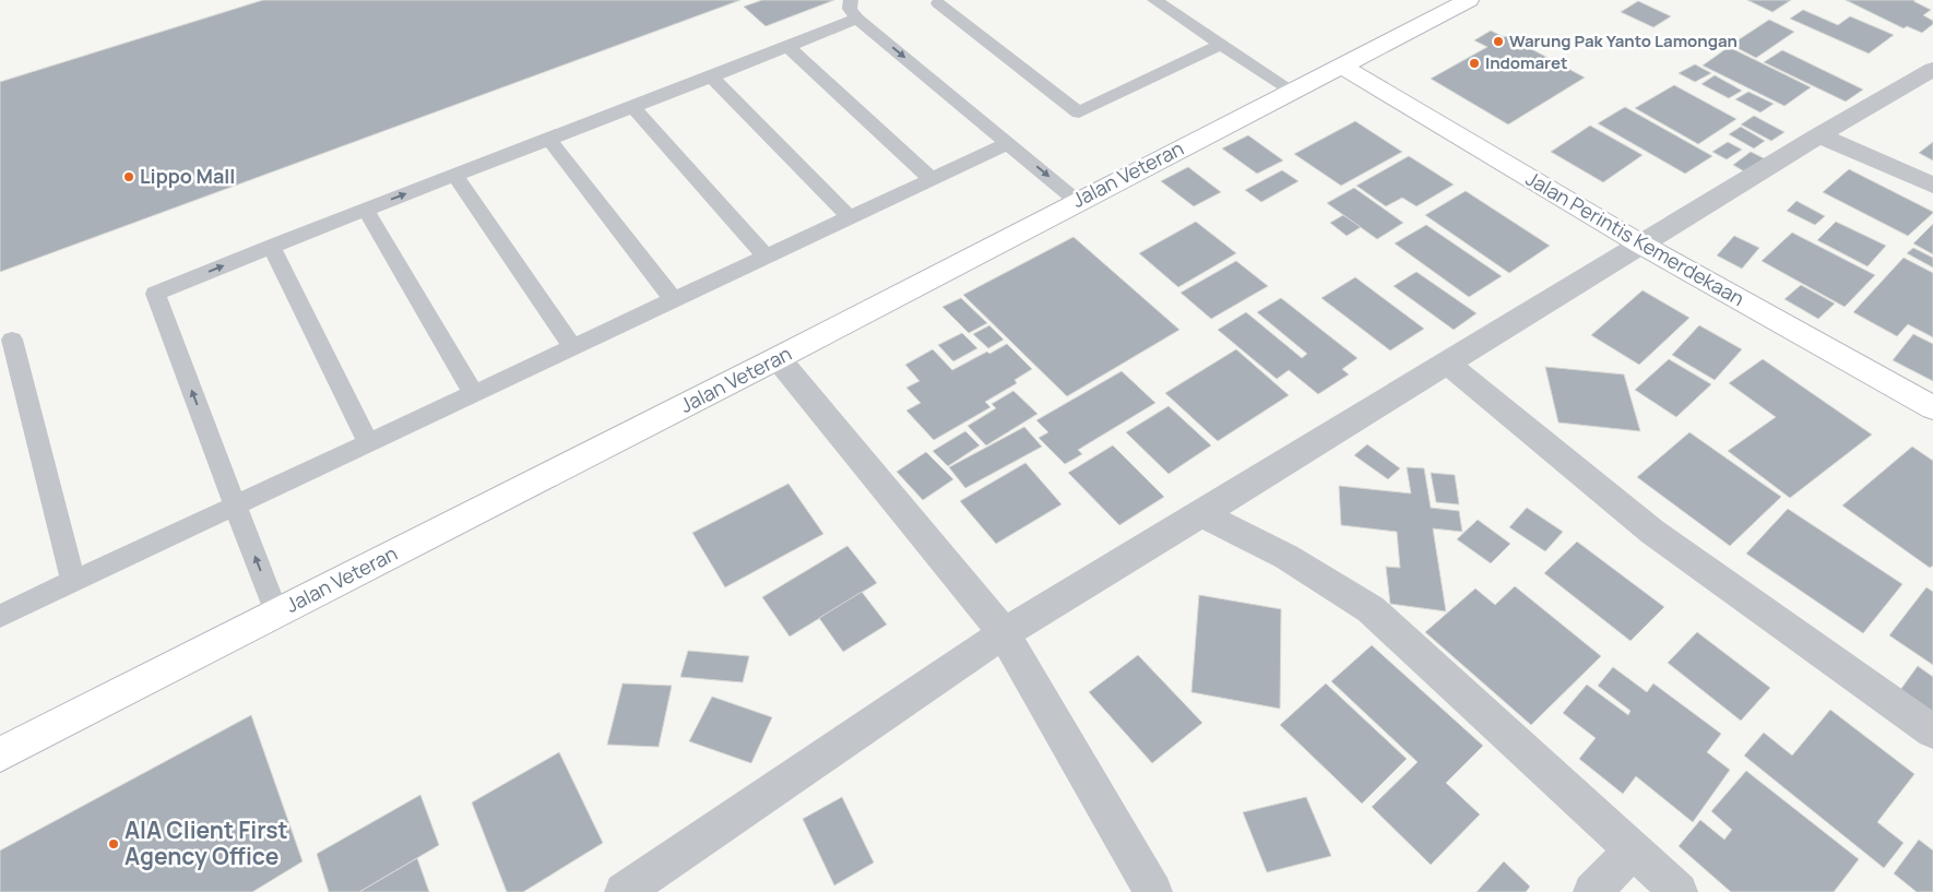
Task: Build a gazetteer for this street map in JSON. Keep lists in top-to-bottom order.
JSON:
{
  "streets": {
    "main road": ["Jalan Veteran", "Jalan Perintis Kemerdekaan"]
  },
  "crossings": [
    ["Jalan Veteran", "Jalan Perintis Kemerdekaan"]
  ],
  "places": [
    "Warung Pak Yanto Lamongan",
    "Indomaret",
    "Lippo Mall",
    "AIA Client First Agency Office"
  ]
}
